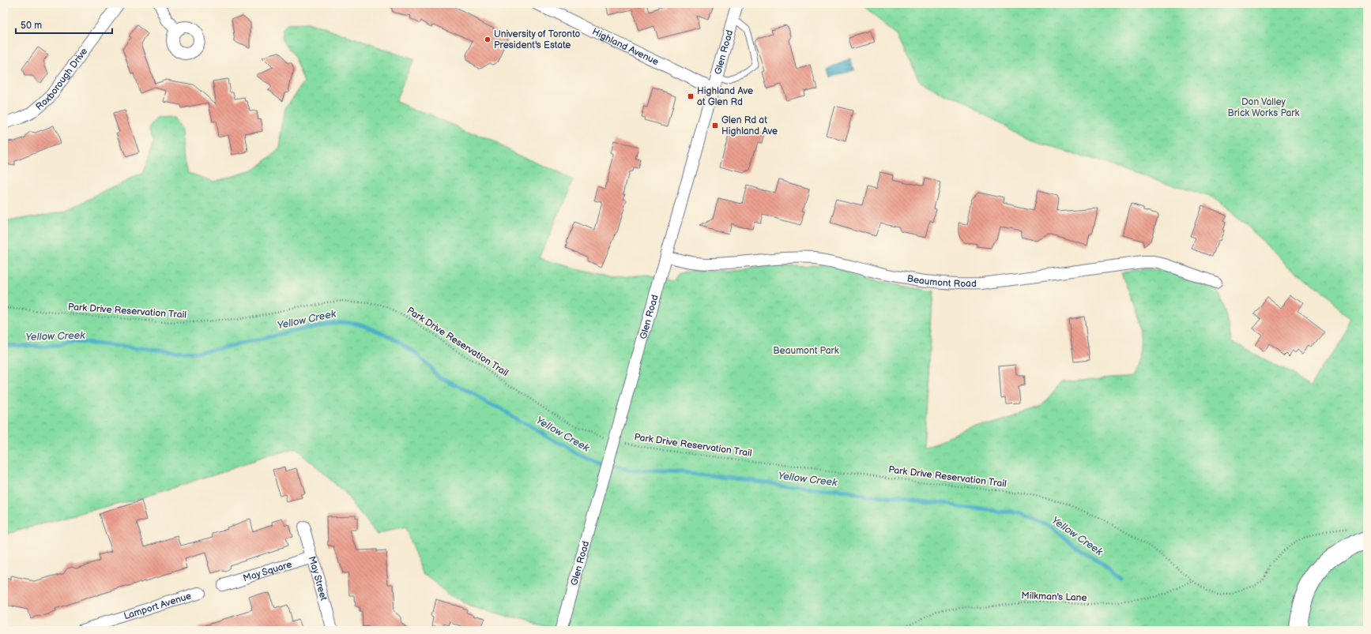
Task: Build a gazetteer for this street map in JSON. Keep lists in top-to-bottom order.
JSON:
{
  "streets": {
    "street": [
      "Highland Avenue",
      "Glen Road",
      "Roxborough Drive",
      "Beaumont Road",
      "May Square",
      "May Street",
      "Lamport Avenue"
    ],
    "path": ["Park Drive Reservation Trail", "Milkman's Lane"]
  },
  "crossings": [
    ["Highland Avenue", "Glen Road"],
    ["Glen Road", "Beaumont Road"],
    ["Park Drive Reservation Trail", "Milkman's Lane"],
    ["May Square", "May Street"]
  ],
  "water": ["Yellow Creek"],
  "parks": ["Don Valley Brick Works Park", "Beaumont Park"],
  "places": {
    "other": ["University of Toronto President's Estate"],
    "transit": ["Highland Ave at Glen Rd", "Glen Rd at Highland Ave"]
  },
  "scale_bar": "50 m"
}
